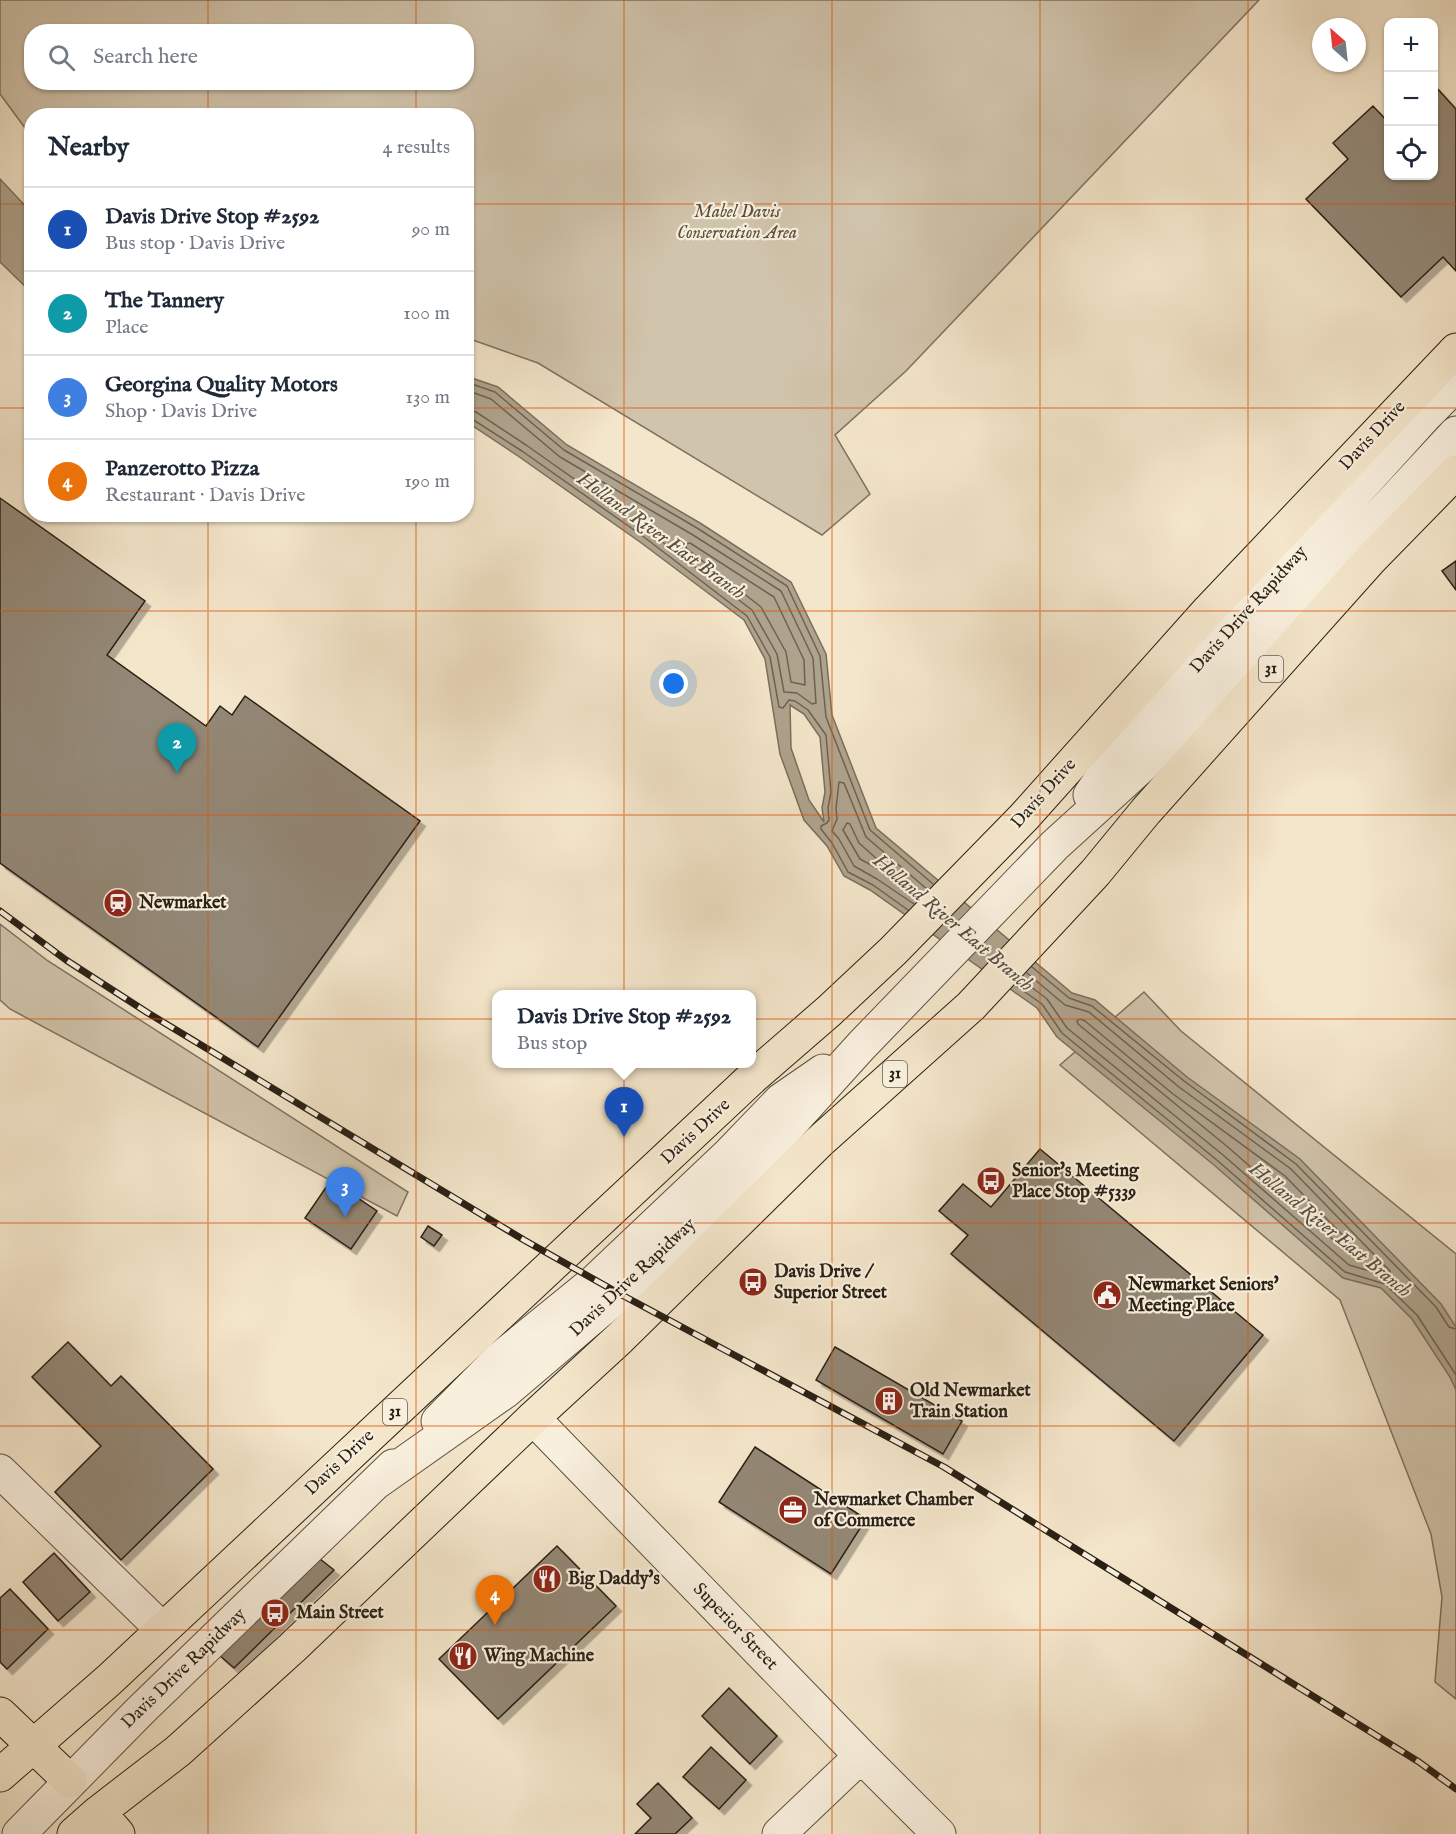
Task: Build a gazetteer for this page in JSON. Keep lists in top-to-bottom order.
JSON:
{
  "streets": {
    "main road": ["Davis Drive", "31"],
    "street": ["Davis Drive Rapidway", "Superior Street"]
  },
  "crossings": [
    ["31", "Superior Street"]
  ],
  "water": ["Holland River East Branch"],
  "parks": ["Mabel Davis Conservation Area"],
  "places": {
    "station": ["Newmarket"],
    "bus stop": ["Senior's Meeting Place Stop #5339", "Davis Drive / Superior Street", "Main Street"],
    "public building": ["Newmarket Seniors' Meeting Place"],
    "building": ["Old Newmarket Train Station"],
    "office": ["Newmarket Chamber of Commerce"],
    "restaurant": ["Big Daddy's", "Wing Machine"]
  },
  "north": "top left",
  "page": {
    "map_buttons": ["+", "−"],
    "search": "Search here",
    "heading": ["Nearby", "4 results"],
    "list": [
      {
        "mark": "1",
        "name": "Davis Drive Stop #2592",
        "note": "Bus stop · Davis Drive",
        "value": "90 m"
      },
      {
        "mark": "2",
        "name": "The Tannery",
        "note": "Place",
        "value": "100 m"
      },
      {
        "mark": "3",
        "name": "Georgina Quality Motors",
        "note": "Shop · Davis Drive",
        "value": "130 m"
      },
      {
        "mark": "4",
        "name": "Panzerotto Pizza",
        "note": "Restaurant · Davis Drive",
        "value": "190 m"
      }
    ],
    "pins": [
      "2",
      "1",
      "3",
      "4"
    ],
    "popup": ["Davis Drive Stop #2592", "Bus stop"]
  }
}
